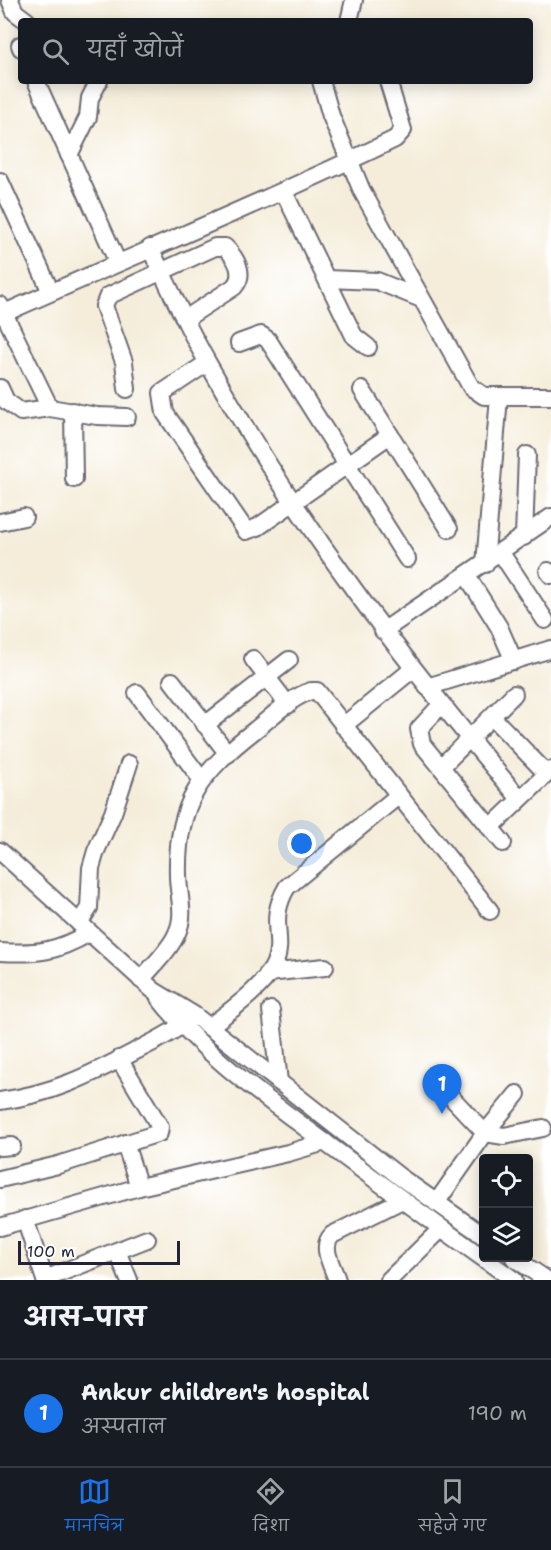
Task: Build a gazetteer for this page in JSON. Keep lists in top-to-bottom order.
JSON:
{
  "scale_bar": "100 m",
  "page": {
    "search": "यहाँ खोजें",
    "pins": "1",
    "scale": "100 m",
    "heading": "आस-पास",
    "list": [
      {
        "mark": "1",
        "name": "Ankur children's hospital",
        "note": "अस्पताल",
        "value": "190 m"
      }
    ],
    "nav": ["मानचित्र", "दिशा", "सहेजे गए"]
  }
}
